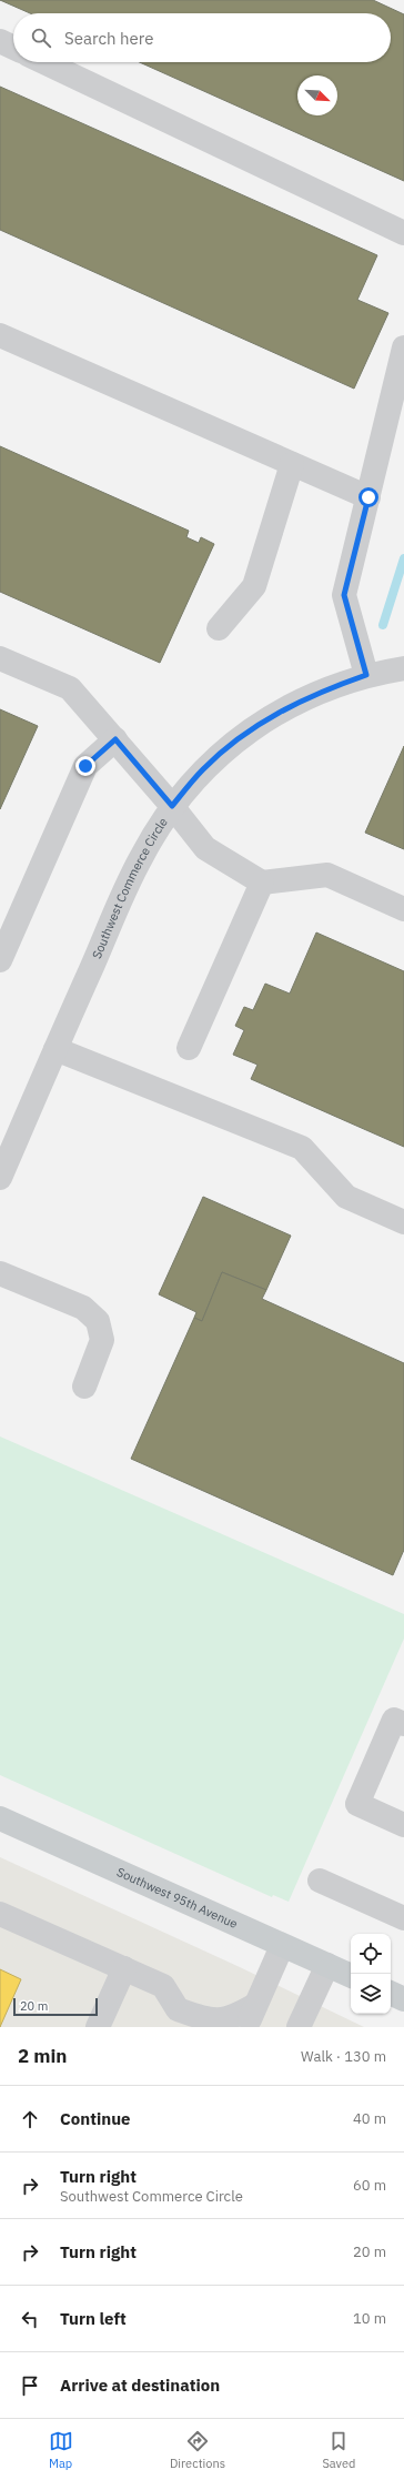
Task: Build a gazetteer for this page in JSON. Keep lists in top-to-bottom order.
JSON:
{
  "streets": {
    "main road": ["Southwest 95th Avenue"],
    "street": ["Southwest Commerce Circle"]
  },
  "scale_bar": "20 m",
  "north": "bottom right",
  "page": {
    "search": "Search here",
    "scale": "20 m",
    "heading": ["2 min", "Walk · 130 m"],
    "list": [
      ["Continue", "40 m"],
      ["Turn right", "Southwest Commerce Circle", "60 m"],
      ["Turn right", "20 m"],
      ["Turn left", "10 m"],
      "Arrive at destination"
    ],
    "nav": ["Map", "Directions", "Saved"]
  }
}
